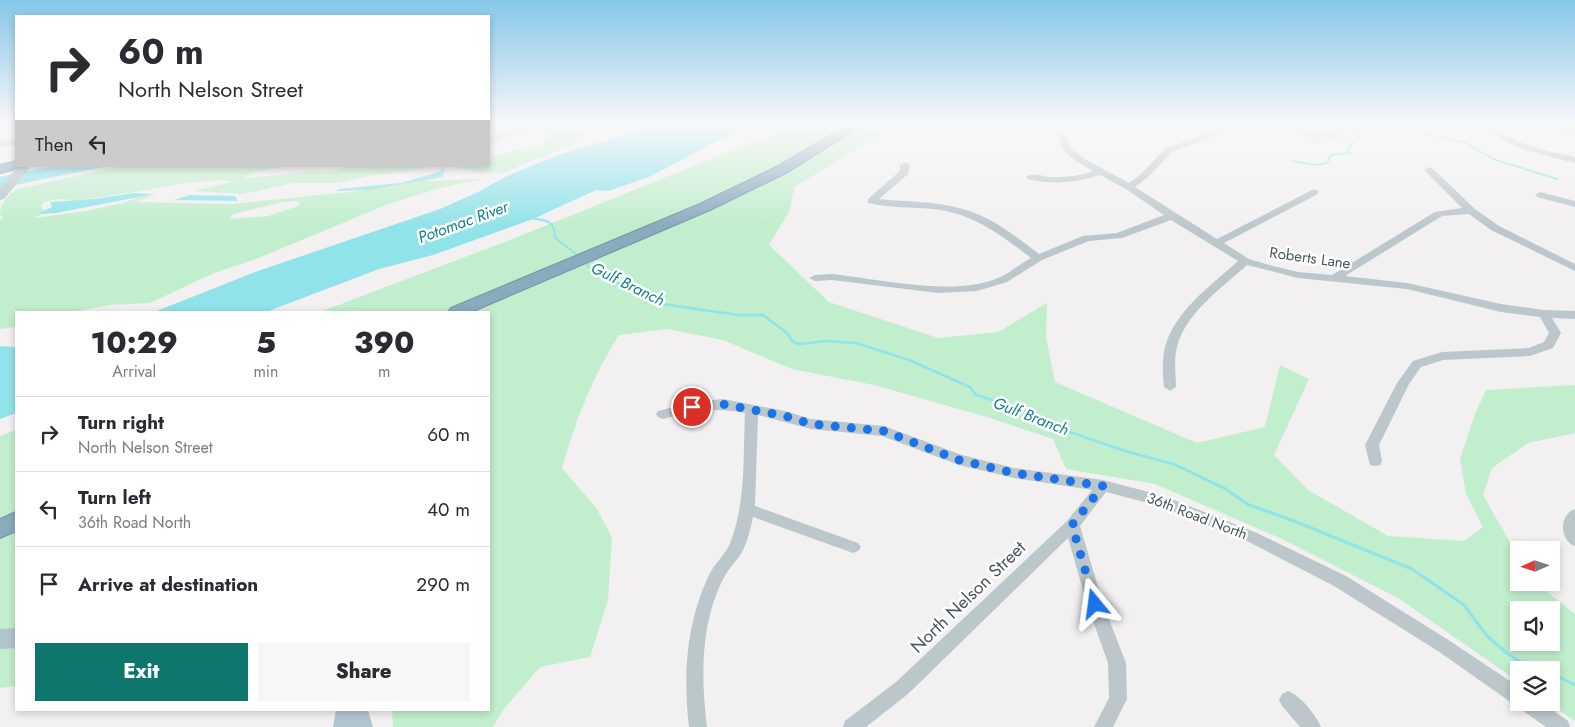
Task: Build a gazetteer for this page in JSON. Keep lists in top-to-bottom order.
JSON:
{
  "streets": {
    "street": ["Roberts Lane", "36th Road North", "North Nelson Street"]
  },
  "crossings": [
    ["36th Road North", "North Nelson Street"]
  ],
  "water": ["Potomac River", "Gulf Branch"],
  "north": "left",
  "page": {
    "turn": ["60 m", "North Nelson Street"],
    "then": "Then",
    "eta": [
      "10:29",
      "Arrival",
      "5",
      "min",
      "390",
      "m"
    ],
    "list": [
      {
        "name": "Turn right",
        "note": "North Nelson Street",
        "value": "60 m"
      },
      {
        "name": "Turn left",
        "note": "36th Road North",
        "value": "40 m"
      },
      {
        "name": "Arrive at destination",
        "value": "290 m"
      }
    ],
    "buttons": ["Exit", "Share"]
  }
}
